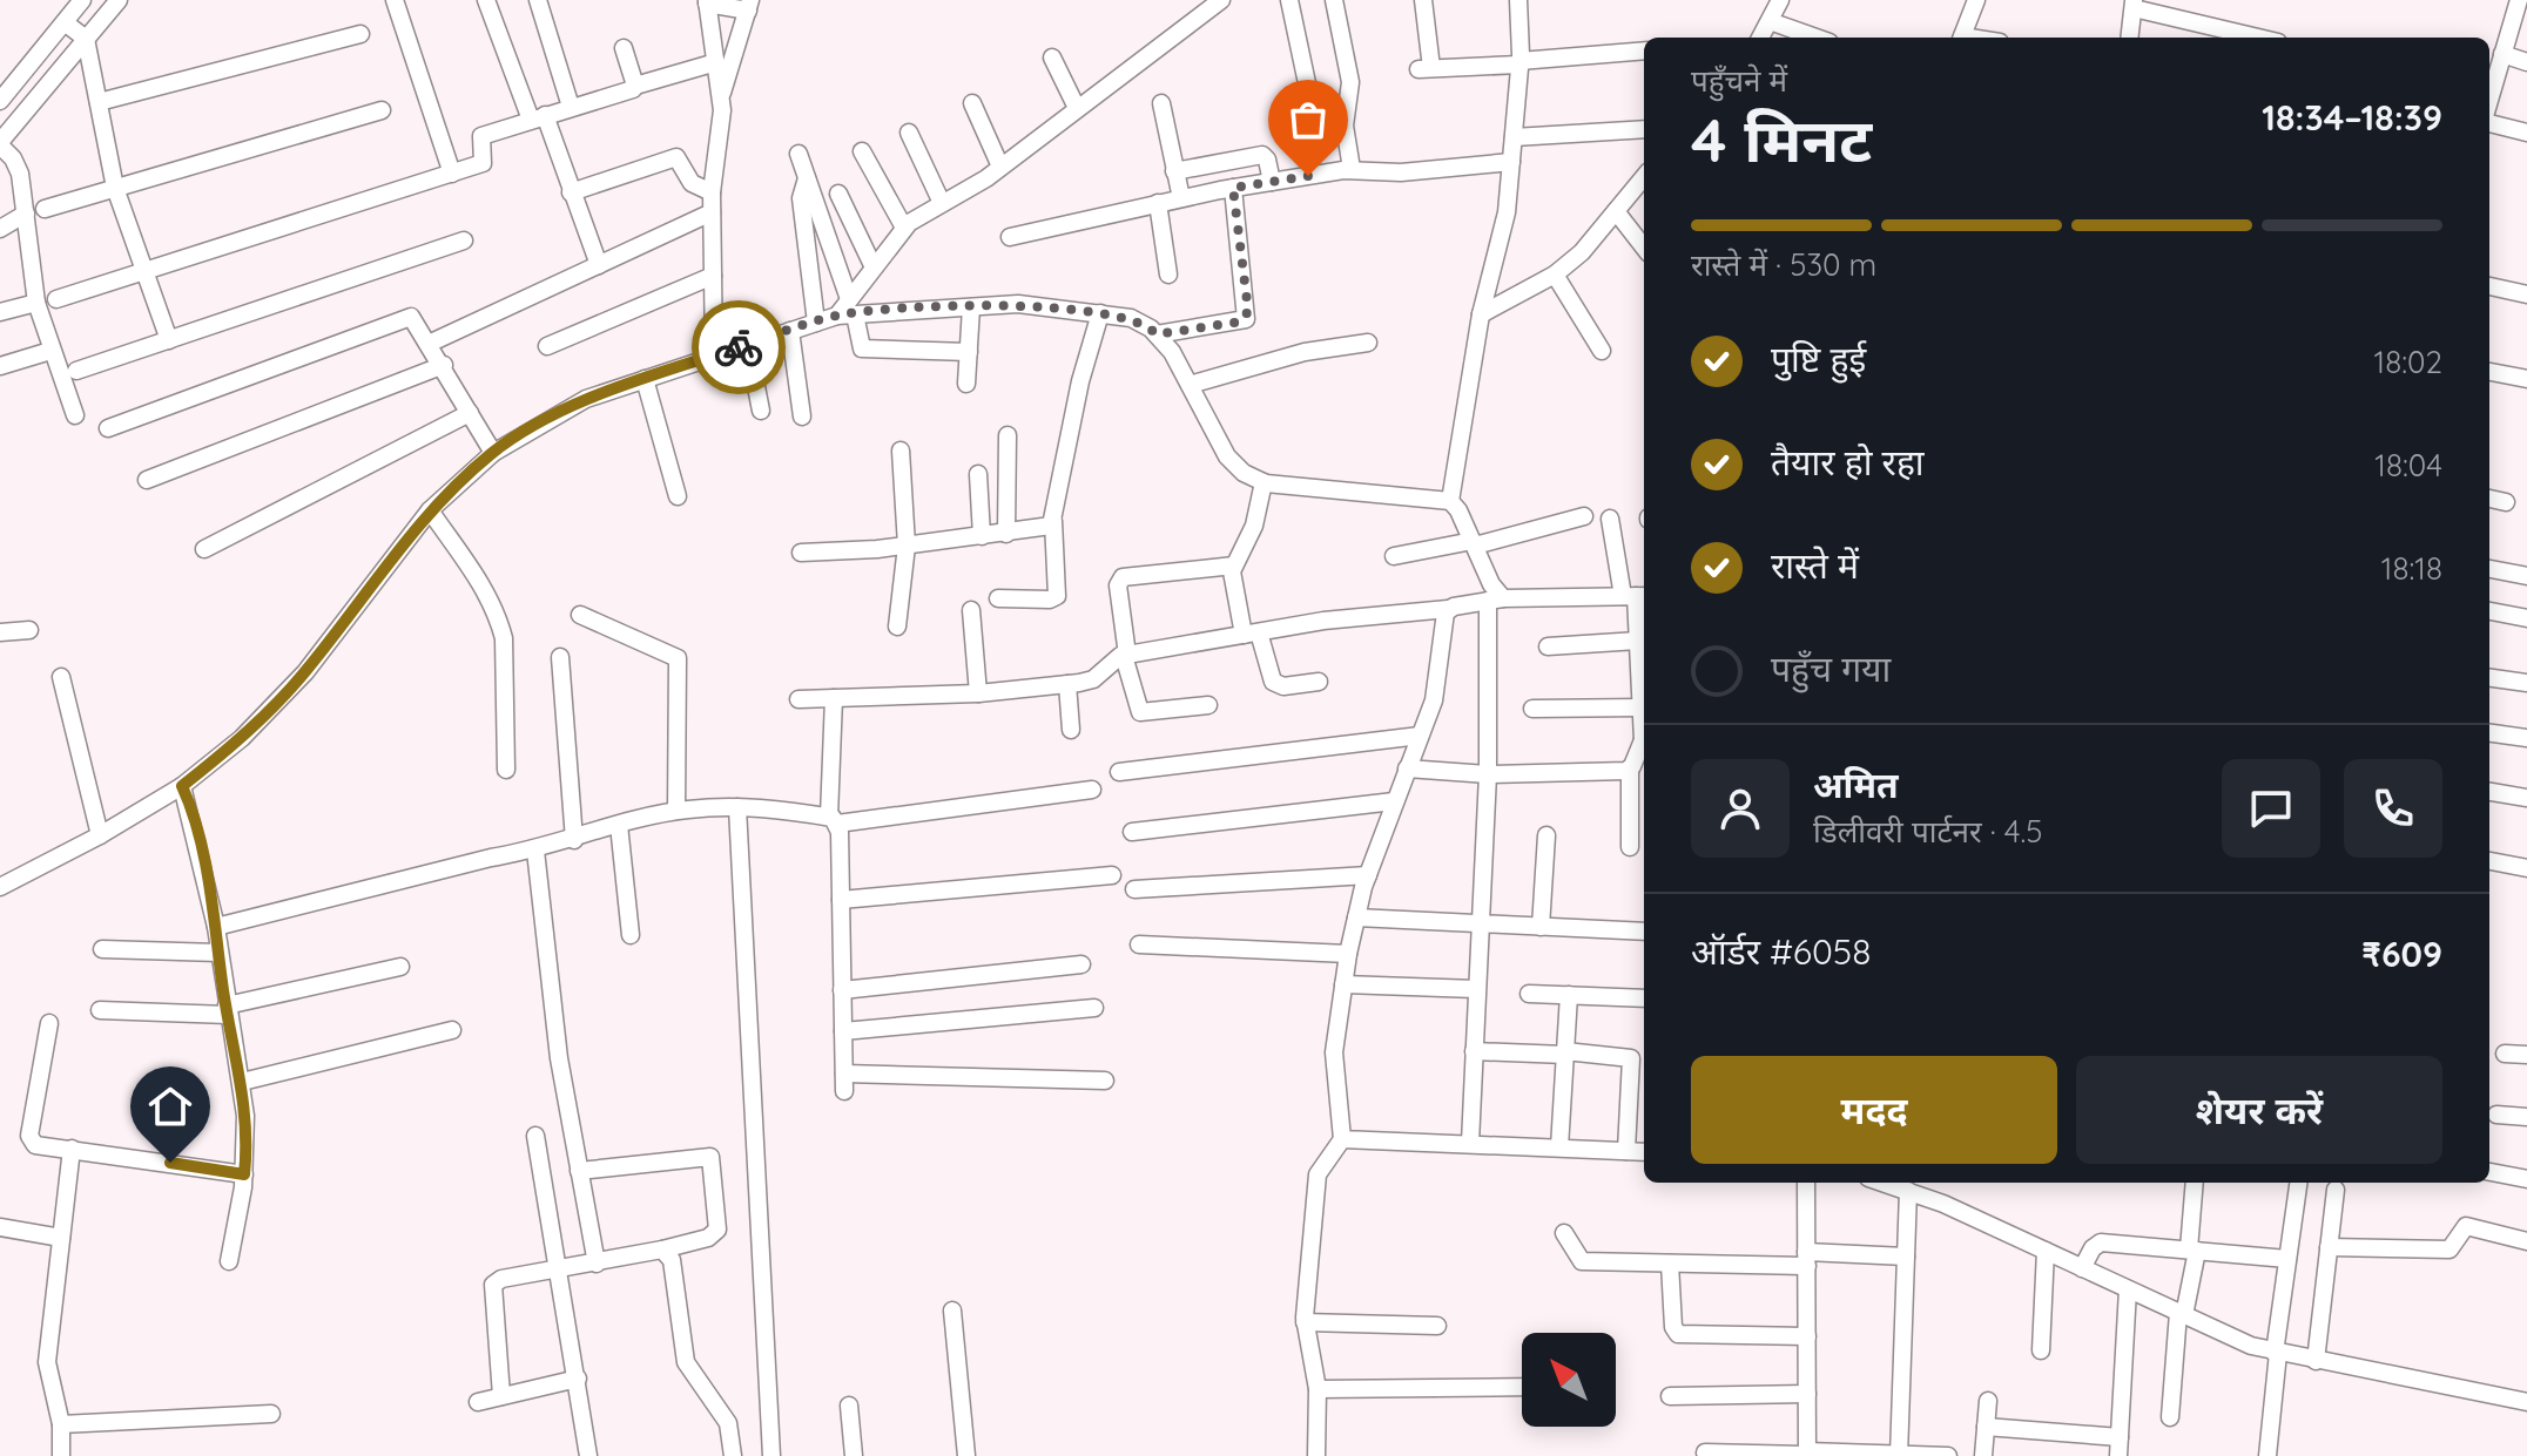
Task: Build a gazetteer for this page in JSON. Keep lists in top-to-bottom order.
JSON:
{
  "north": "top left",
  "page": {
    "heading": ["4 मिनट", "पहुँचने में", "18:34–18:39"],
    "panel": [
      "अमित",
      "डिलीवरी पार्टनर · 4.5",
      "ऑर्डर #6058",
      "₹609"
    ],
    "bar": "रास्ते में · 530 m",
    "list": [
      ["पुष्टि हुई", "18:02"],
      ["तैयार हो रहा", "18:04"],
      ["रास्ते में", "18:18"],
      "पहुँच गया"
    ],
    "buttons": ["मदद", "शेयर करें"]
  }
}
